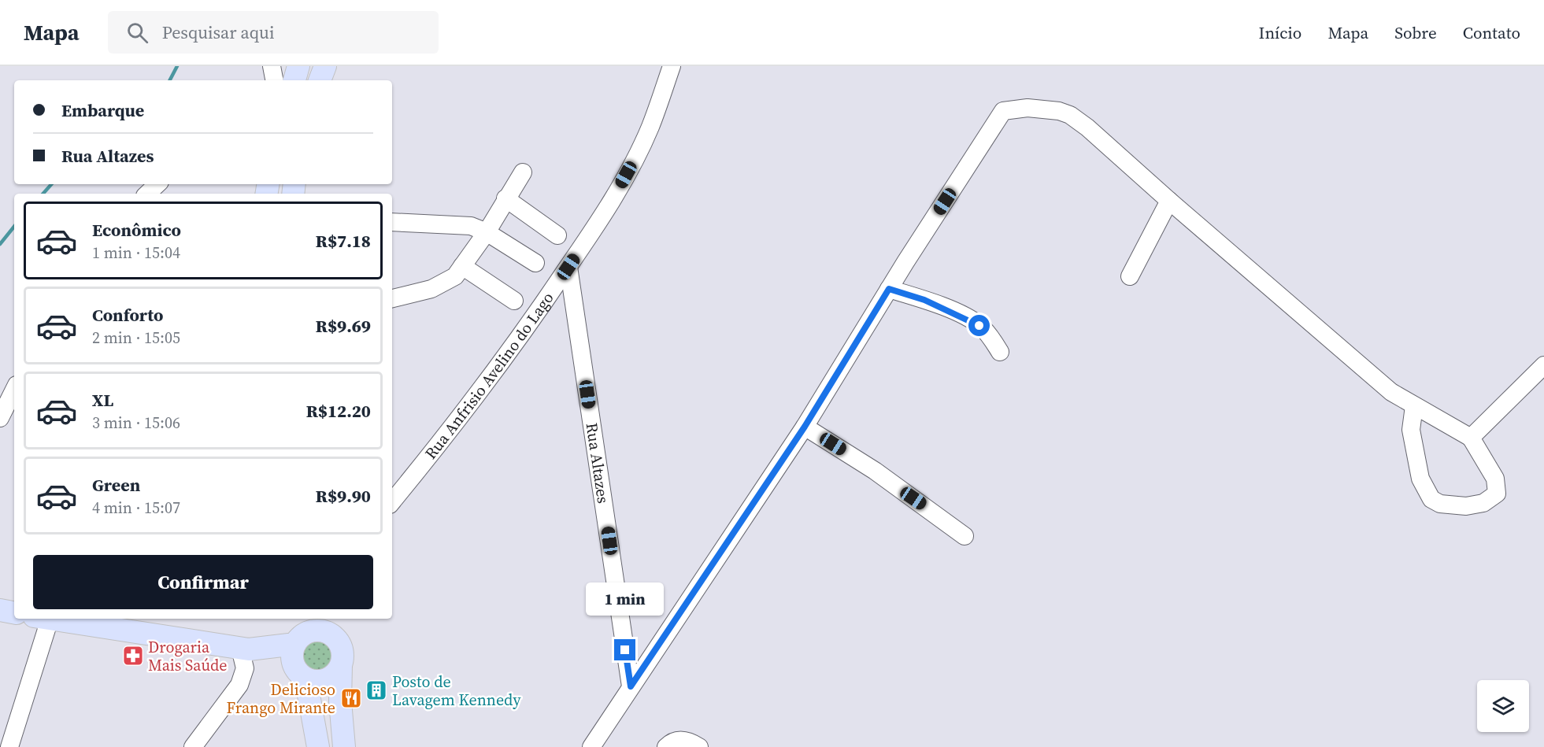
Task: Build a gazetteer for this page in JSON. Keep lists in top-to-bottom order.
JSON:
{
  "streets": {
    "street": ["Rua Anfrisio Avelino do Lago", "Rua Altazes"]
  },
  "crossings": [
    ["Rua Anfrisio Avelino do Lago", "Rua Altazes"]
  ],
  "places": {
    "pharmacy": ["Drogaria Mais Saúde"],
    "building": ["Posto de Lavagem Kennedy"],
    "restaurant": ["Delicioso Frango Mirante"]
  },
  "page": {
    "header": "Mapa",
    "search": "Pesquisar aqui",
    "nav": [
      "Início",
      "Mapa",
      "Sobre",
      "Contato"
    ],
    "banner": ["Embarque", "Rua Altazes"],
    "list": [
      {
        "name": "Econômico",
        "note": "1 min · 15:04",
        "value": "R$7.18"
      },
      {
        "name": "Conforto",
        "note": "2 min · 15:05",
        "value": "R$9.69"
      },
      {
        "name": "XL",
        "note": "3 min · 15:06",
        "value": "R$12.20"
      },
      {
        "name": "Green",
        "note": "4 min · 15:07",
        "value": "R$9.90"
      }
    ],
    "buttons": "Confirmar",
    "bubble": "1 min"
  }
}
